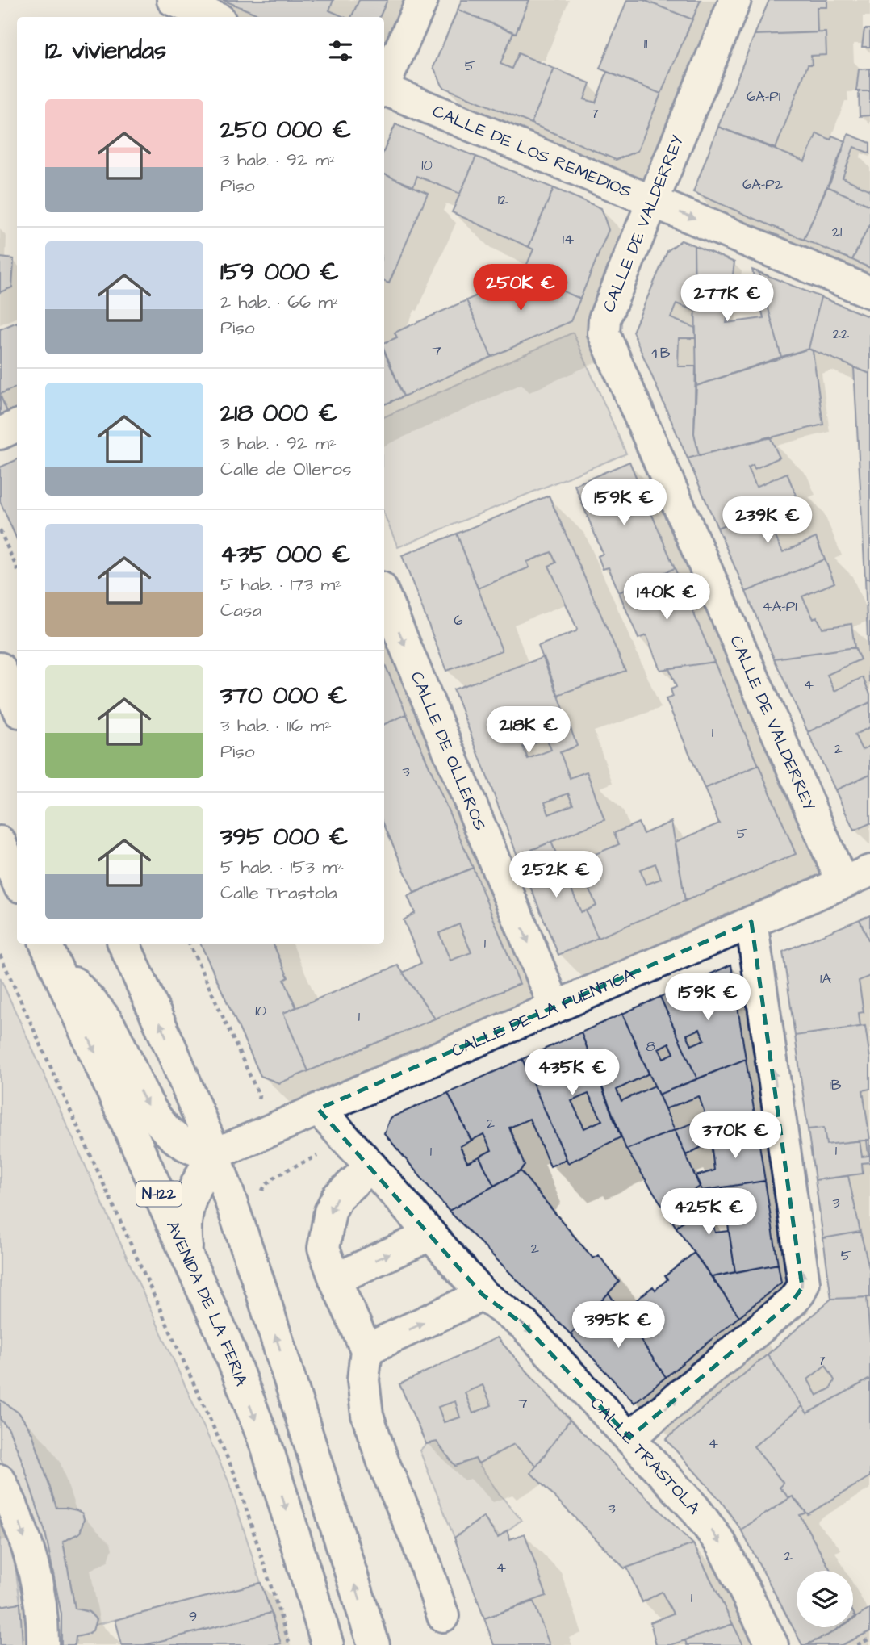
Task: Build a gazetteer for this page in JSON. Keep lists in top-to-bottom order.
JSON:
{
  "streets": {
    "main road": [
      "CALLE DE LOS REMEDIOS",
      "CALLE DE VALDERREY",
      "CALLE DE OLLEROS",
      "CALLE DE LA PUENTICA",
      "N-122",
      "AVENIDA DE LA FERIA",
      "CALLE TRASTOLA"
    ]
  },
  "crossings": [
    ["CALLE DE LOS REMEDIOS", "CALLE DE VALDERREY"],
    ["CALLE DE VALDERREY", "CALLE DE LA PUENTICA"],
    ["CALLE DE OLLEROS", "CALLE DE LA PUENTICA"],
    ["CALLE DE LA PUENTICA", "CALLE TRASTOLA"]
  ],
  "one_way": ["CALLE DE LOS REMEDIOS", "CALLE DE OLLEROS"],
  "house_numbers": [
    "11",
    "5",
    "6A-P1",
    "7",
    "10",
    "6A-P2",
    "12",
    "21",
    "14",
    "22",
    "7",
    "4B",
    "4A-P1",
    "6",
    "4",
    "1",
    "2",
    "3",
    "5",
    "1",
    "1A",
    "10",
    "1",
    "8",
    "1B",
    "2",
    "1",
    "1",
    "3",
    "2",
    "5",
    "7",
    "7",
    "4",
    "3",
    "2",
    "4",
    "1",
    "9"
  ],
  "page": {
    "heading": "12 viviendas",
    "list": [
      {
        "name": "250 000 €",
        "note": "3 hab. · 92 m² · Piso"
      },
      {
        "name": "159 000 €",
        "note": "2 hab. · 66 m² · Piso"
      },
      {
        "name": "218 000 €",
        "note": "3 hab. · 92 m² · Calle de Olleros"
      },
      {
        "name": "435 000 €",
        "note": "5 hab. · 173 m² · Casa"
      },
      {
        "name": "370 000 €",
        "note": "3 hab. · 116 m² · Piso"
      },
      {
        "name": "395 000 €",
        "note": "5 hab. · 153 m² · Calle Trastola"
      }
    ],
    "price": [
      "250K €",
      "277K €",
      "159K €",
      "239K €",
      "140K €",
      "218K €",
      "252K €",
      "159K €",
      "435K €",
      "370K €",
      "425K €",
      "395K €"
    ]
  }
}
